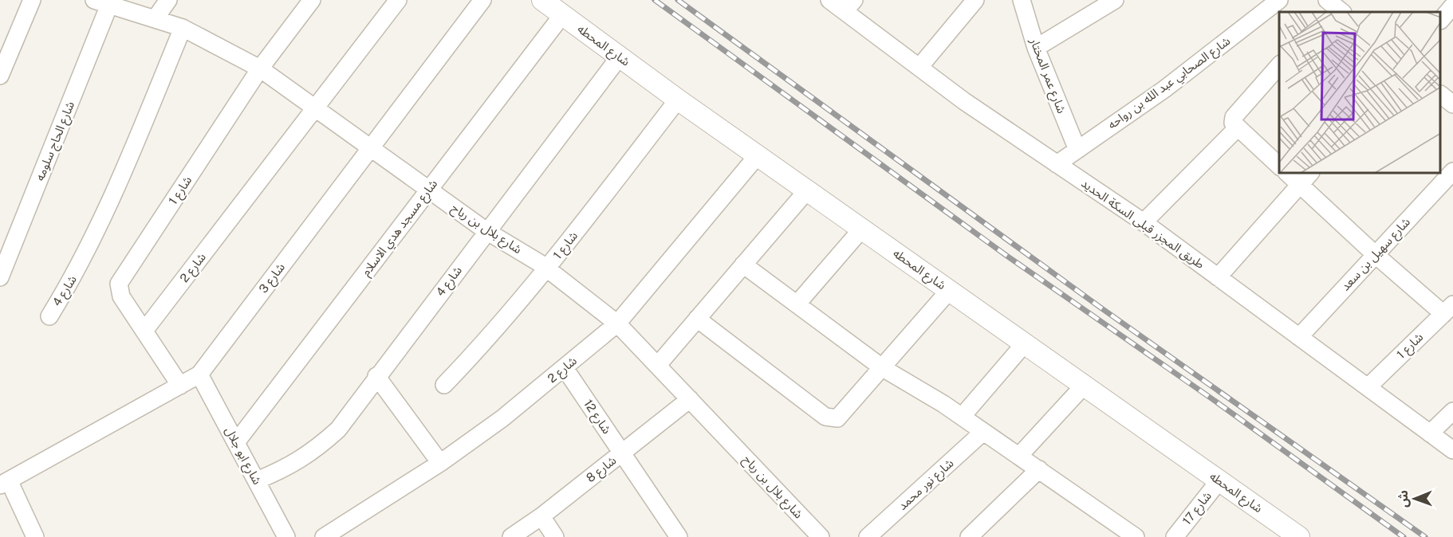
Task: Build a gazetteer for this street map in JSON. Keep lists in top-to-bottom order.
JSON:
{
  "streets": {
    "street": [
      "شارع المحطه",
      "شارع عمر المختار",
      "شارع الصحابي عبد الله بن رواحه",
      "شارع الحاج سلومه",
      "شارع 1",
      "طريق المجزر قبلى السكة الحديد",
      "شارع مسجد هدي الاسلام",
      "شارع بلال بن رباح",
      "شارع سهيل بن سعد",
      "شارع 2",
      "شارع 3",
      "شارع 4",
      "شارع 12",
      "شارع ابو جلال",
      "شارع 8",
      "شارع نور محمد",
      "شارع 17"
    ]
  },
  "crossings": [
    ["شارع المحطه", "شارع 1"],
    ["شارع المحطه", "شارع مسجد هدي الاسلام"],
    ["شارع المحطه", "شارع 2"],
    ["شارع المحطه", "شارع 4"],
    ["شارع المحطه", "شارع 17"],
    ["شارع عمر المختار", "شارع الصحابي عبد الله بن رواحه"],
    ["شارع الصحابي عبد الله بن رواحه", "طريق المجزر قبلى السكة الحديد"],
    ["شارع الحاج سلومه", "شارع بلال بن رباح"],
    ["شارع 1", "طريق المجزر قبلى السكة الحديد"],
    ["شارع 1", "شارع بلال بن رباح"],
    ["شارع 1", "شارع 2"],
    ["شارع 1", "شارع 3"],
    ["طريق المجزر قبلى السكة الحديد", "شارع سهيل بن سعد"],
    ["شارع مسجد هدي الاسلام", "شارع بلال بن رباح"],
    ["شارع مسجد هدي الاسلام", "شارع ابو جلال"],
    ["شارع بلال بن رباح", "شارع 2"],
    ["شارع بلال بن رباح", "شارع 3"],
    ["شارع بلال بن رباح", "شارع 4"],
    ["شارع بلال بن رباح", "شارع 8"],
    ["شارع 2", "شارع 12"],
    ["شارع 3", "شارع ابو جلال"],
    ["شارع 4", "شارع ابو جلال"],
    ["شارع 12", "شارع 8"]
  ],
  "north": "left"
}
